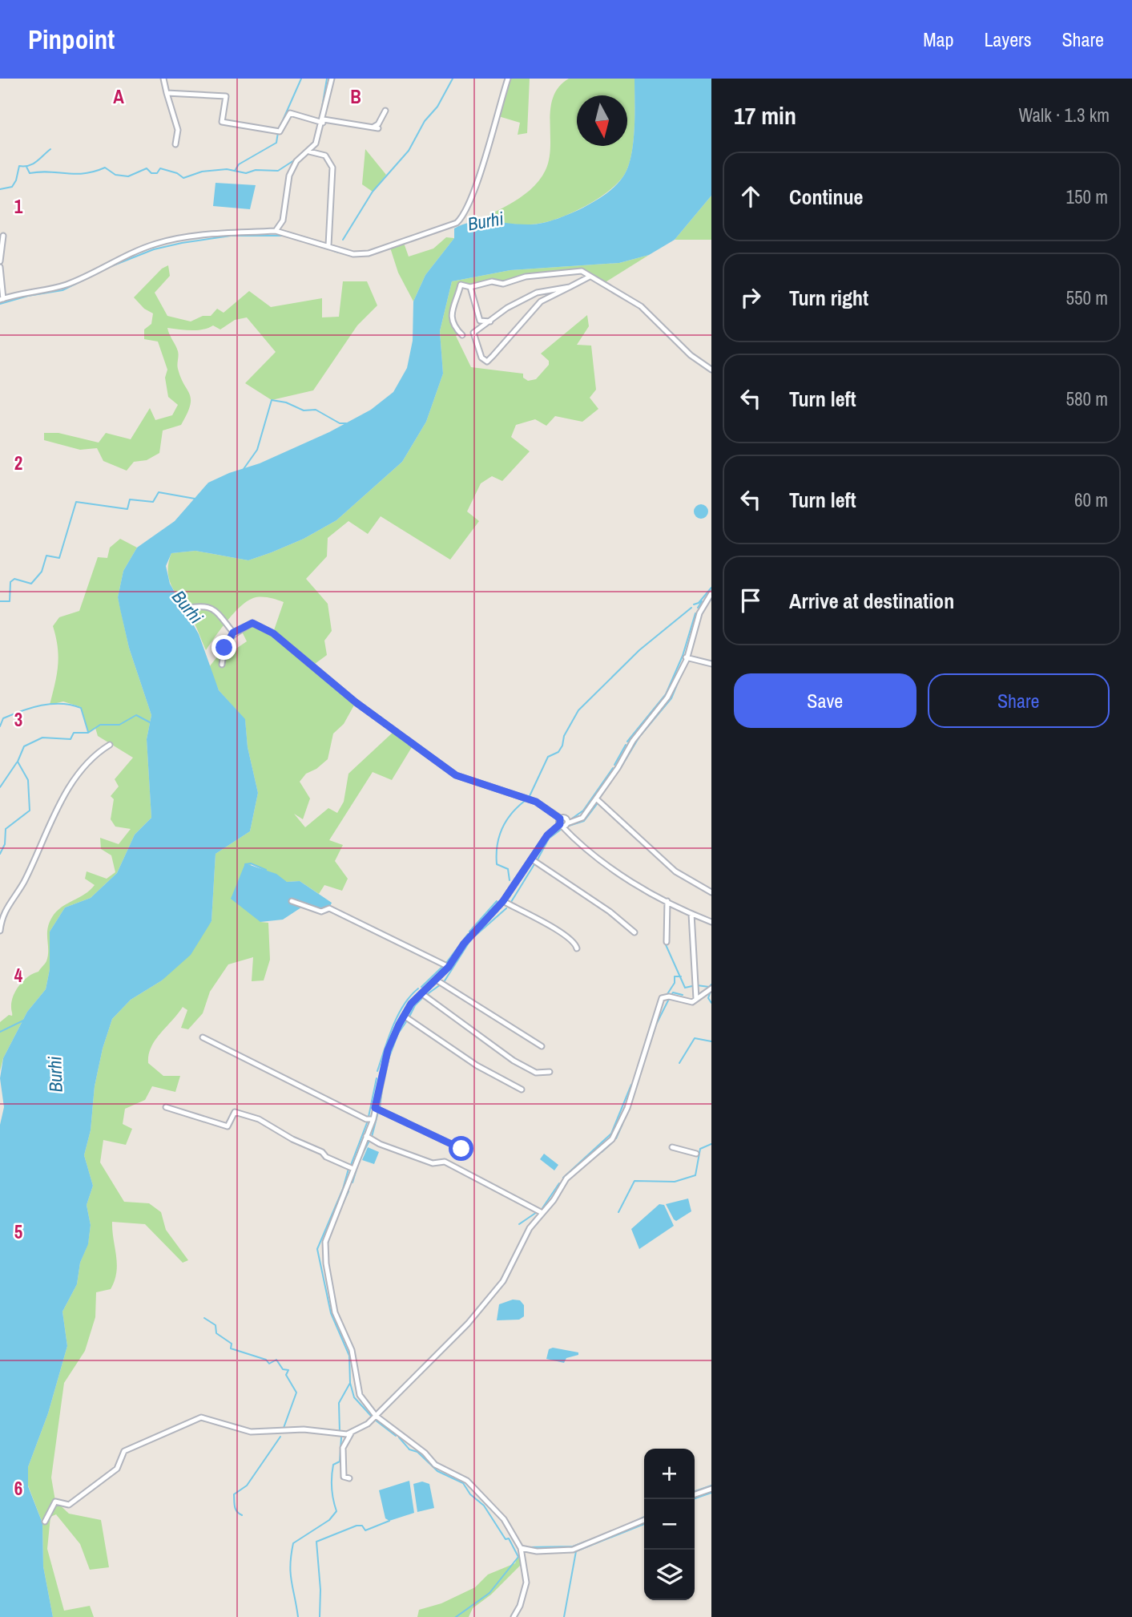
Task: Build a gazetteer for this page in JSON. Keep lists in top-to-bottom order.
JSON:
{
  "water": ["Burhi"],
  "north": "bottom",
  "page": {
    "header": "Pinpoint",
    "nav": ["Map", "Layers", "Share"],
    "heading": ["17 min", "Walk · 1.3 km"],
    "list": [
      ["Continue", "150 m"],
      ["Turn right", "550 m"],
      ["Turn left", "580 m"],
      ["Turn left", "60 m"],
      "Arrive at destination"
    ],
    "buttons": ["Save", "Share"],
    "map_buttons": ["+", "−"]
  },
  "grid": {
    "columns": ["A", "B"],
    "rows": [
      "1",
      "2",
      "3",
      "4",
      "5",
      "6"
    ]
  }
}
